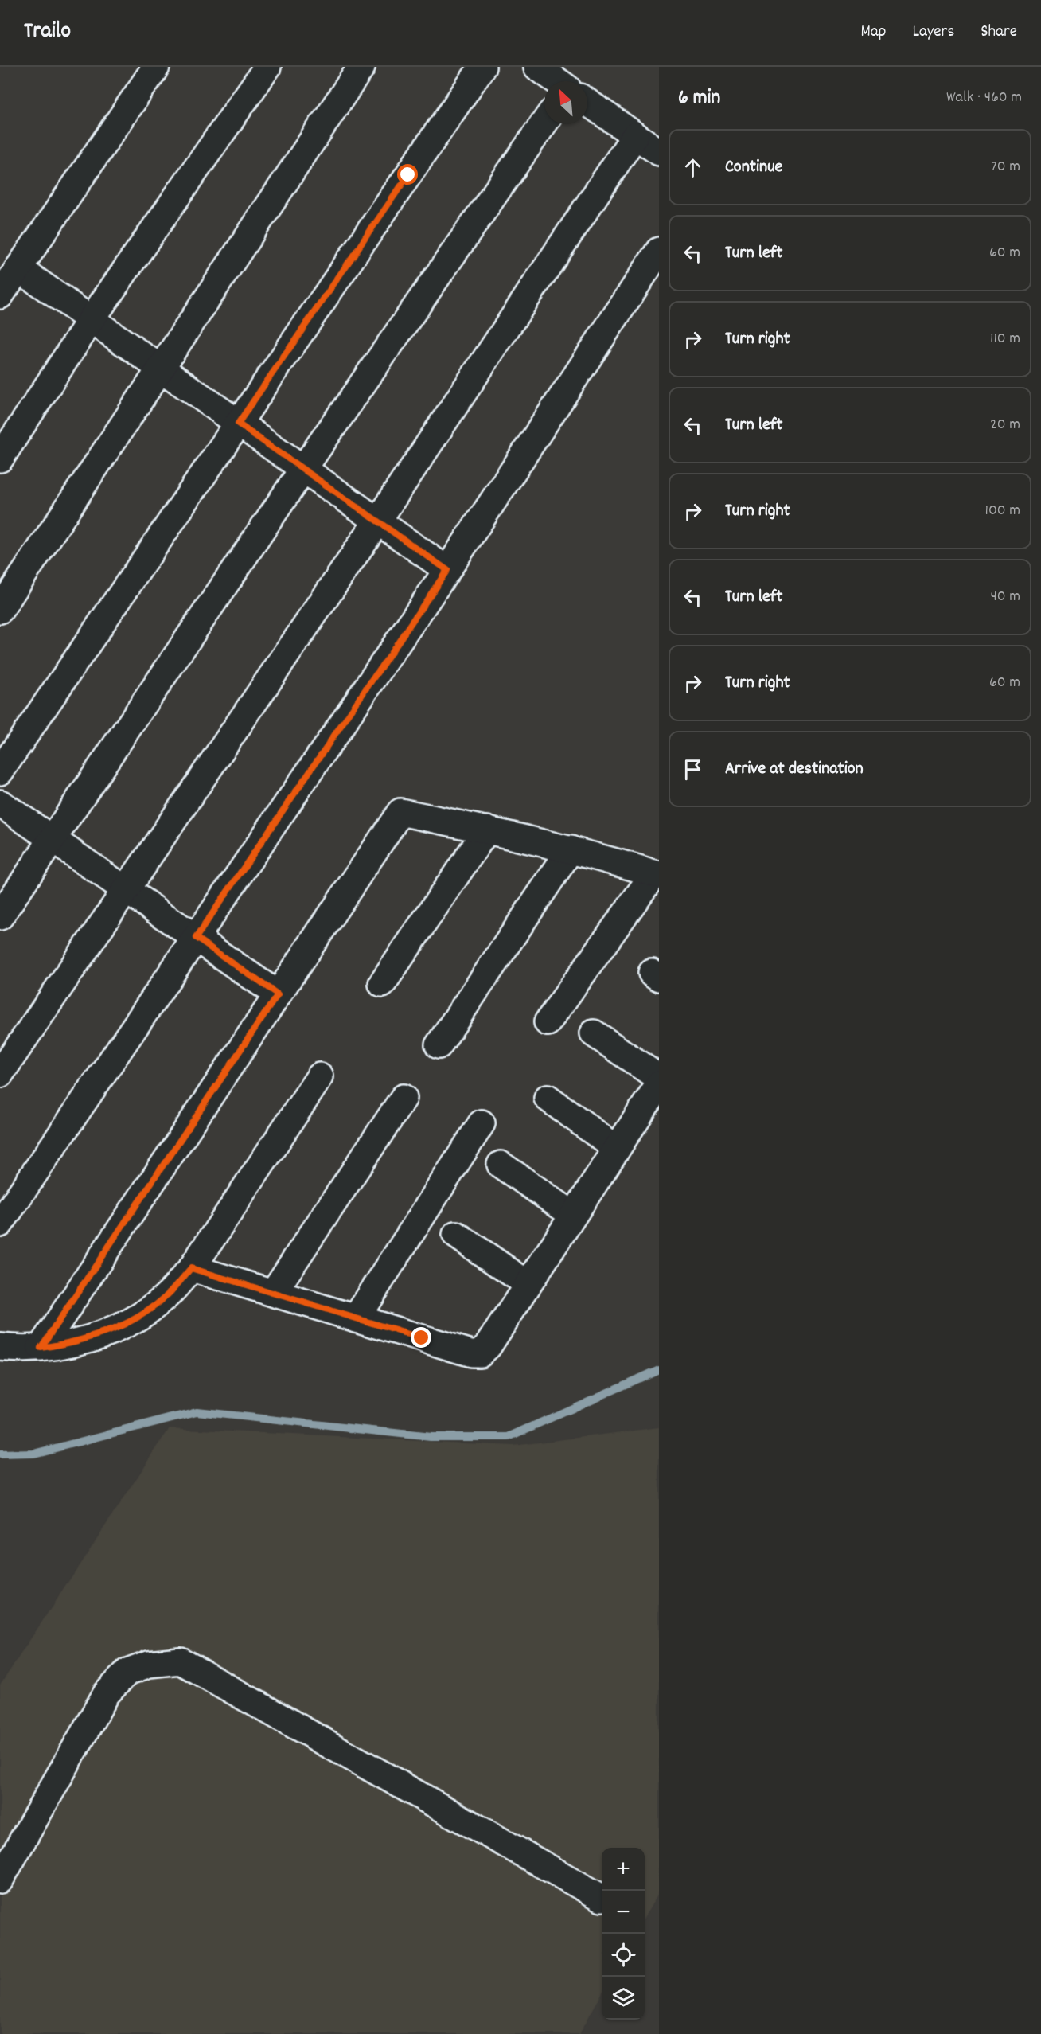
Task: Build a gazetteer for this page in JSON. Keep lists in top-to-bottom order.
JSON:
{
  "north": "top left",
  "page": {
    "header": "Trailo",
    "nav": ["Map", "Layers", "Share"],
    "heading": ["6 min", "Walk · 460 m"],
    "list": [
      ["Continue", "70 m"],
      ["Turn left", "60 m"],
      ["Turn right", "110 m"],
      ["Turn left", "20 m"],
      ["Turn right", "100 m"],
      ["Turn left", "40 m"],
      ["Turn right", "60 m"],
      "Arrive at destination"
    ],
    "map_buttons": ["+", "−"]
  }
}
